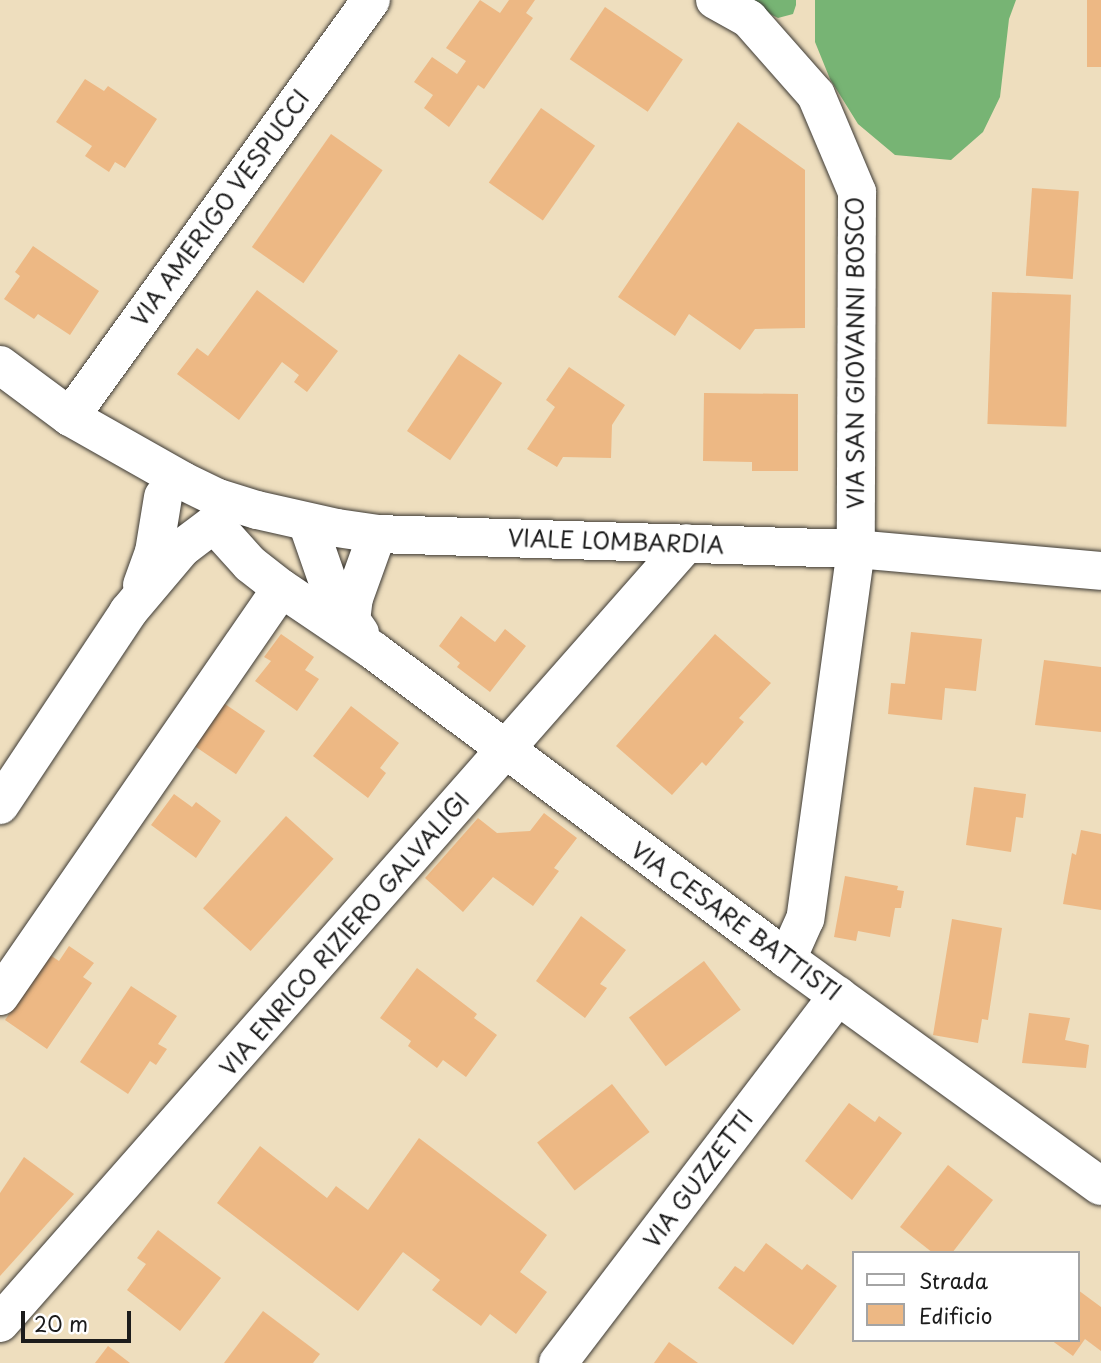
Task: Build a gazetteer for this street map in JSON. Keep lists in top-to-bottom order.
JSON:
{
  "streets": {
    "street": [
      "VIA AMERIGO VESPUCCI",
      "VIA SAN GIOVANNI BOSCO",
      "VIALE LOMBARDIA",
      "VIA CESARE BATTISTI",
      "VIA ENRICO RIZIERO GALVALIGI",
      "VIA GUZZETTI"
    ]
  },
  "crossings": [
    ["VIA AMERIGO VESPUCCI", "VIALE LOMBARDIA"],
    ["VIA SAN GIOVANNI BOSCO", "VIALE LOMBARDIA"],
    ["VIALE LOMBARDIA", "VIA CESARE BATTISTI"],
    ["VIALE LOMBARDIA", "VIA ENRICO RIZIERO GALVALIGI"],
    ["VIA CESARE BATTISTI", "VIA ENRICO RIZIERO GALVALIGI"],
    ["VIA CESARE BATTISTI", "VIA GUZZETTI"]
  ],
  "legend": ["Strada", "Edificio"],
  "scale_bar": "20 m"
}
